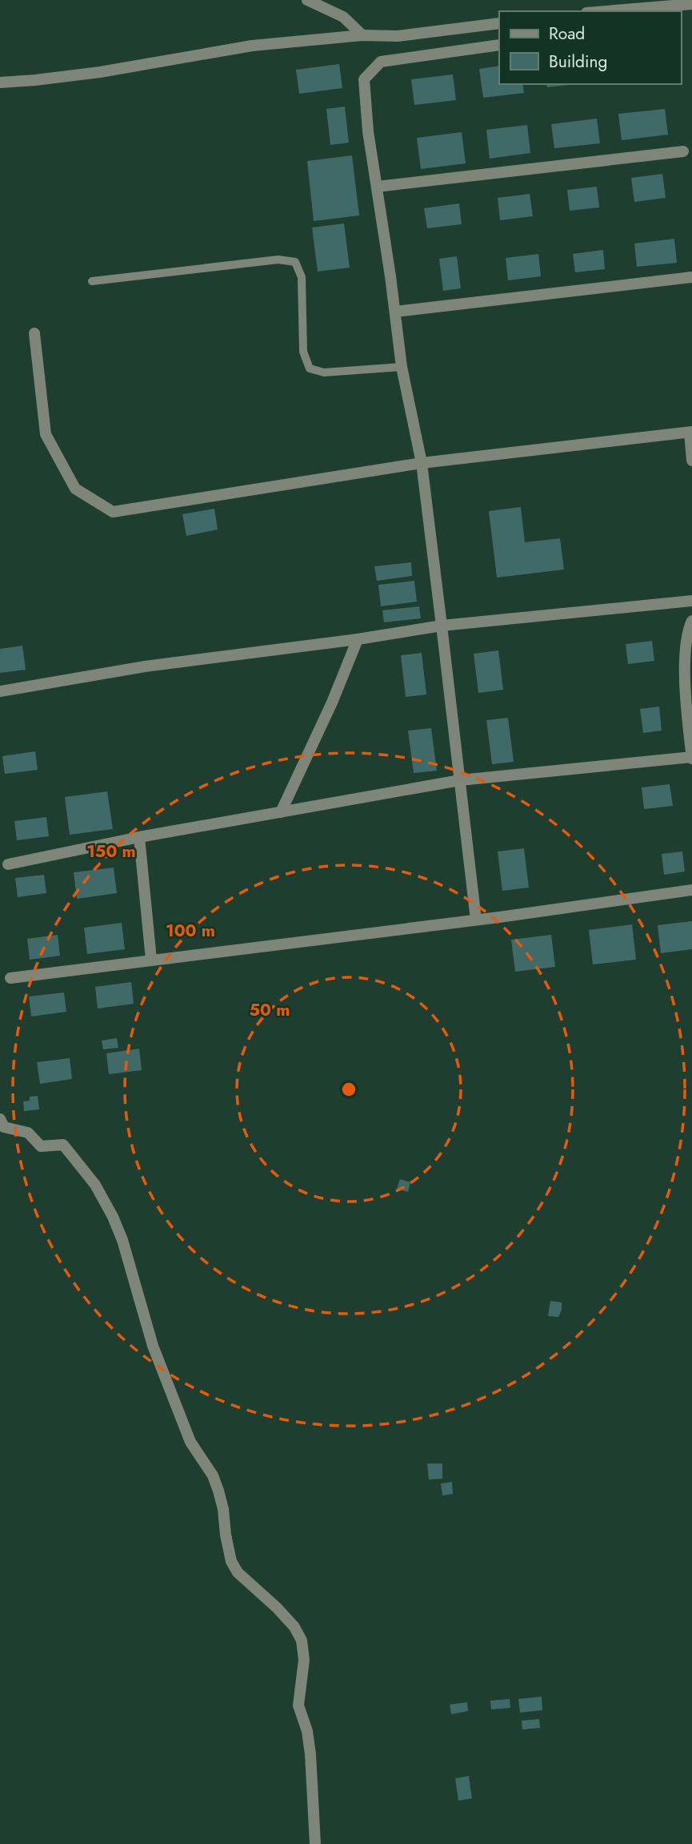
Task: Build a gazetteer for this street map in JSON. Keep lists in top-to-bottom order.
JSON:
{
  "legend": ["Road", "Building"],
  "rings": ["150 m", "100 m", "50 m"]
}
